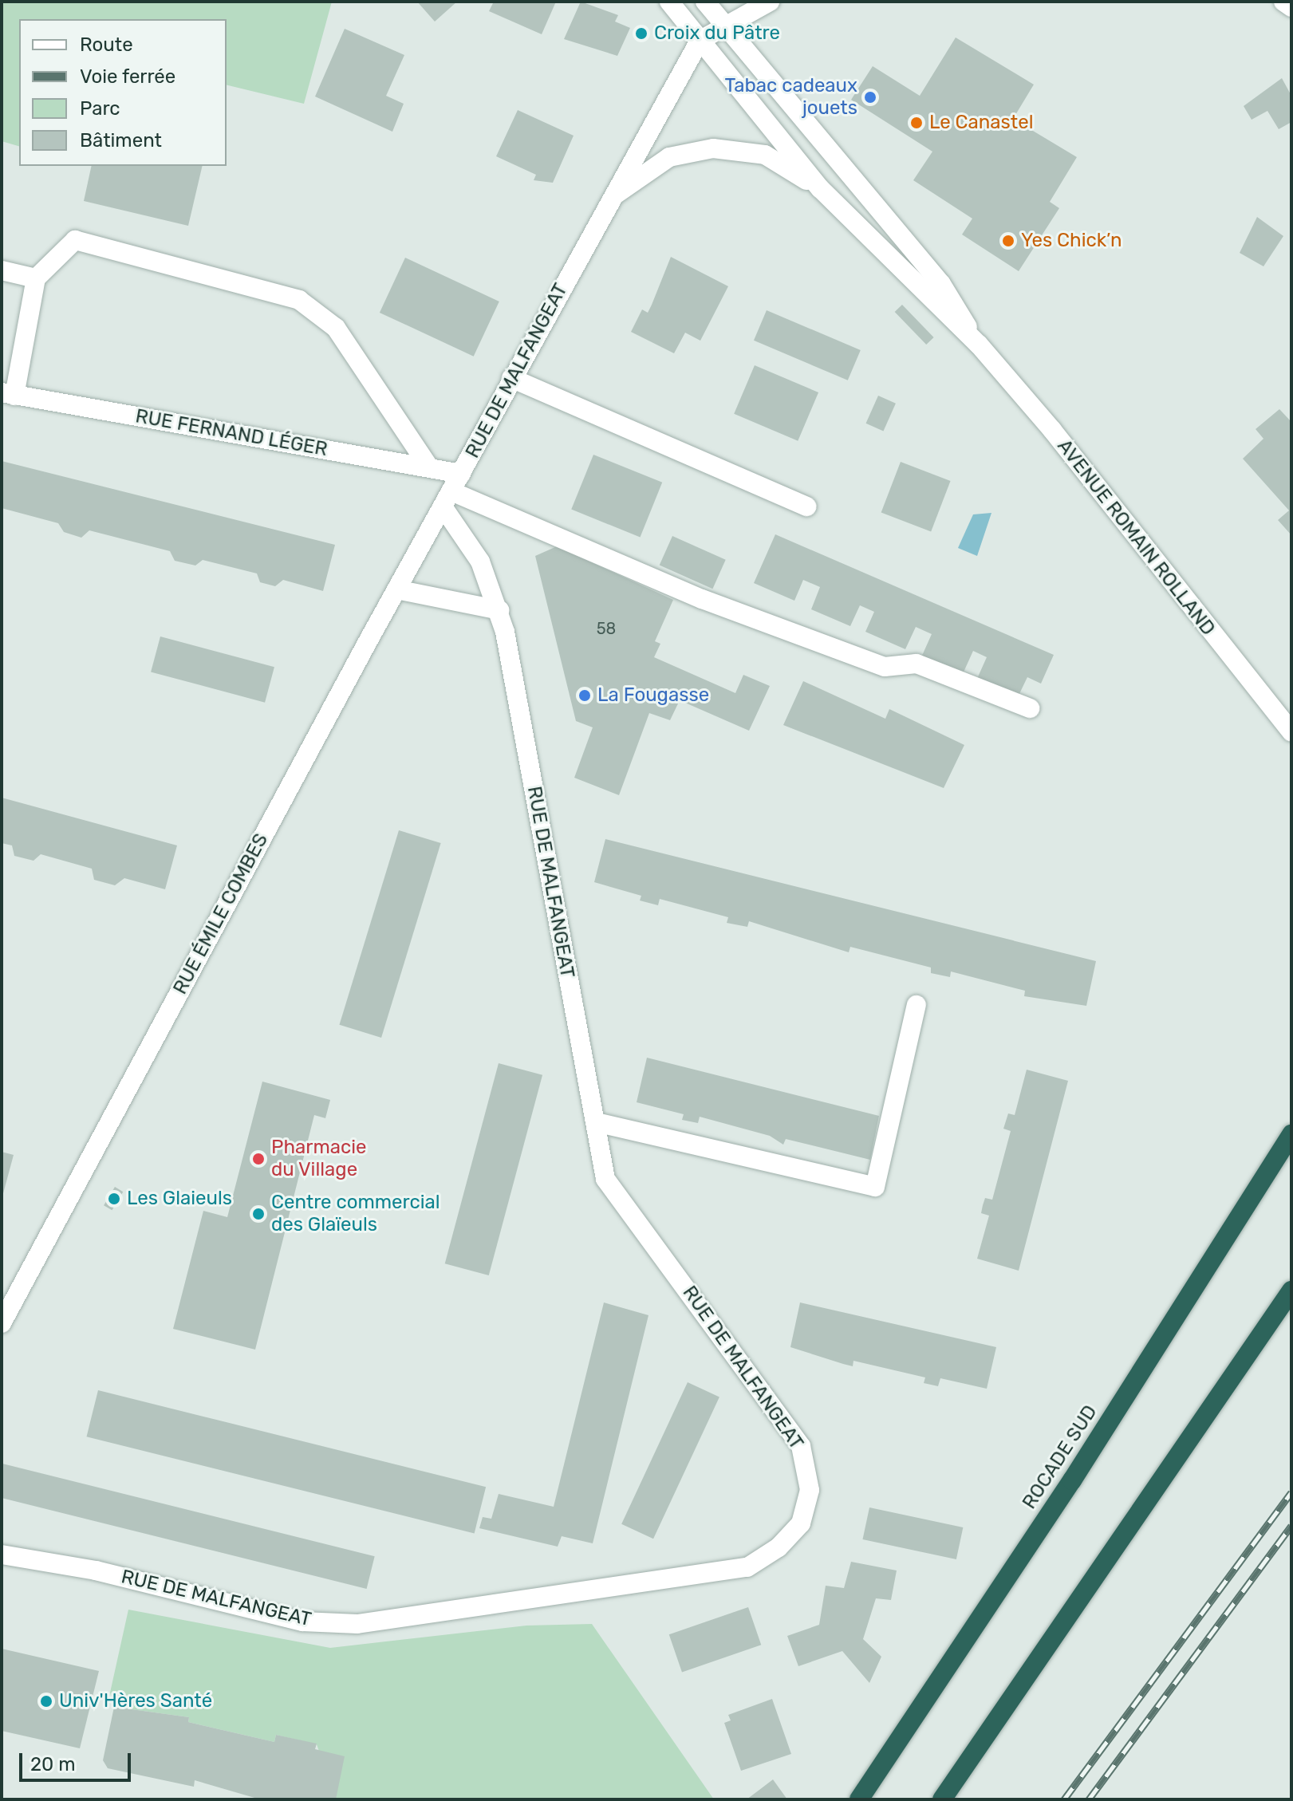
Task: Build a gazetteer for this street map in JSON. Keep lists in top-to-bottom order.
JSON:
{
  "streets": {
    "highway": ["ROCADE SUD"],
    "street": [
      "RUE DE MALFANGEAT",
      "RUE FERNAND LÉGER",
      "AVENUE ROMAIN ROLLAND",
      "RUE ÉMILE COMBES"
    ]
  },
  "crossings": [
    ["RUE DE MALFANGEAT", "RUE FERNAND LÉGER"],
    ["RUE DE MALFANGEAT", "AVENUE ROMAIN ROLLAND"],
    ["RUE DE MALFANGEAT", "RUE ÉMILE COMBES"]
  ],
  "places": [
    "Croix du Pâtre",
    "Tabac cadeaux jouets",
    "Le Canastel",
    "Yes Chick’n",
    "La Fougasse",
    "Pharmacie du Village",
    "Les Glaieuls",
    "Centre commercial des Glaïeuls",
    "Univ'Hères Santé"
  ],
  "house_numbers": ["58"],
  "legend": [
    "Route",
    "Voie ferrée",
    "Parc",
    "Bâtiment"
  ],
  "scale_bar": "20 m"
}
